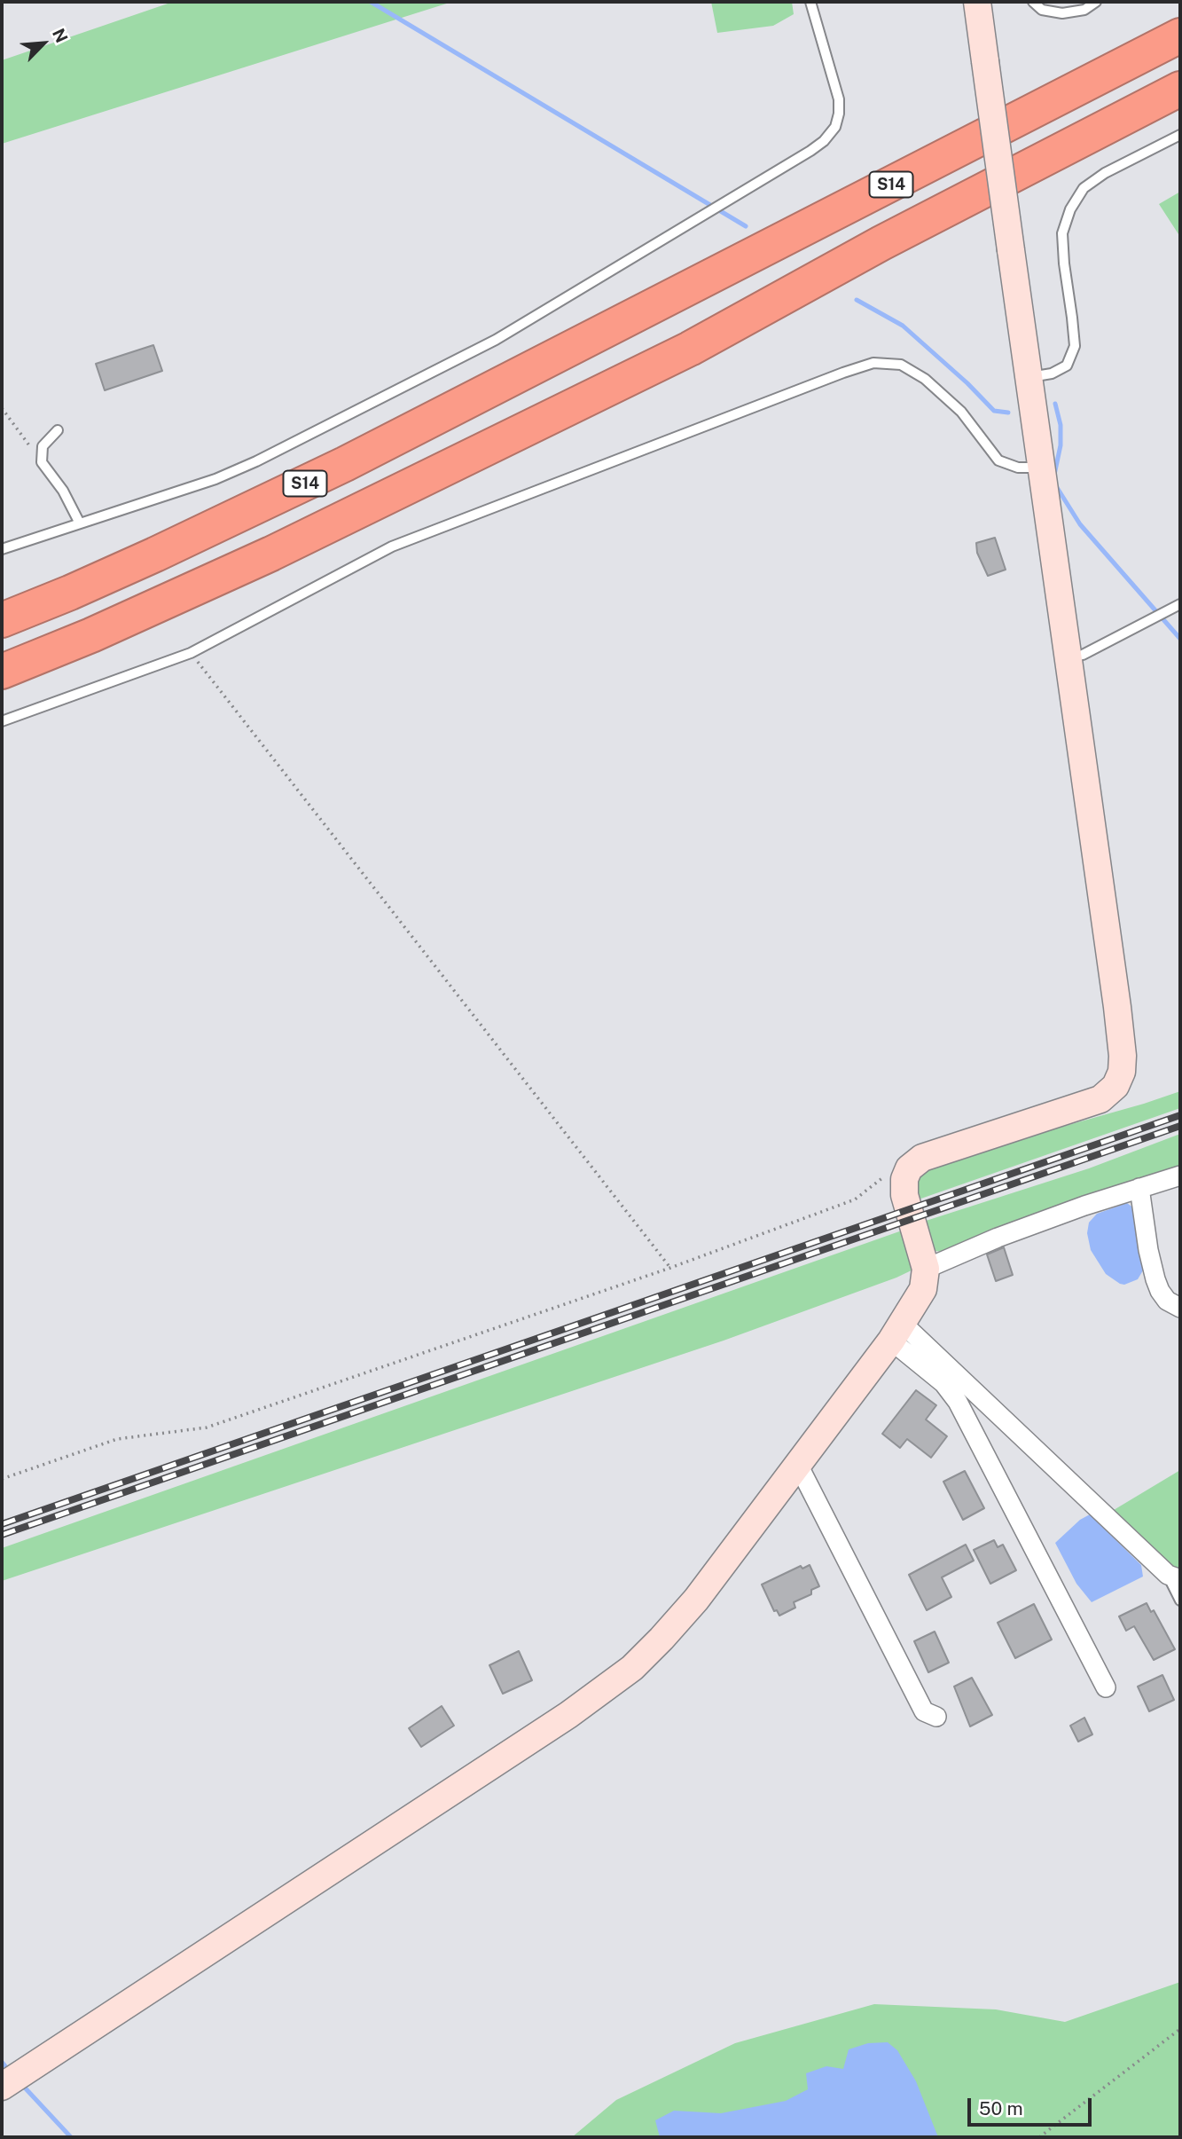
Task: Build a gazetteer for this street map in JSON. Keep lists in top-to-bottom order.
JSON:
{
  "streets": {
    "highway": ["S14"]
  },
  "scale_bar": "50 m",
  "north": "top right"
}
